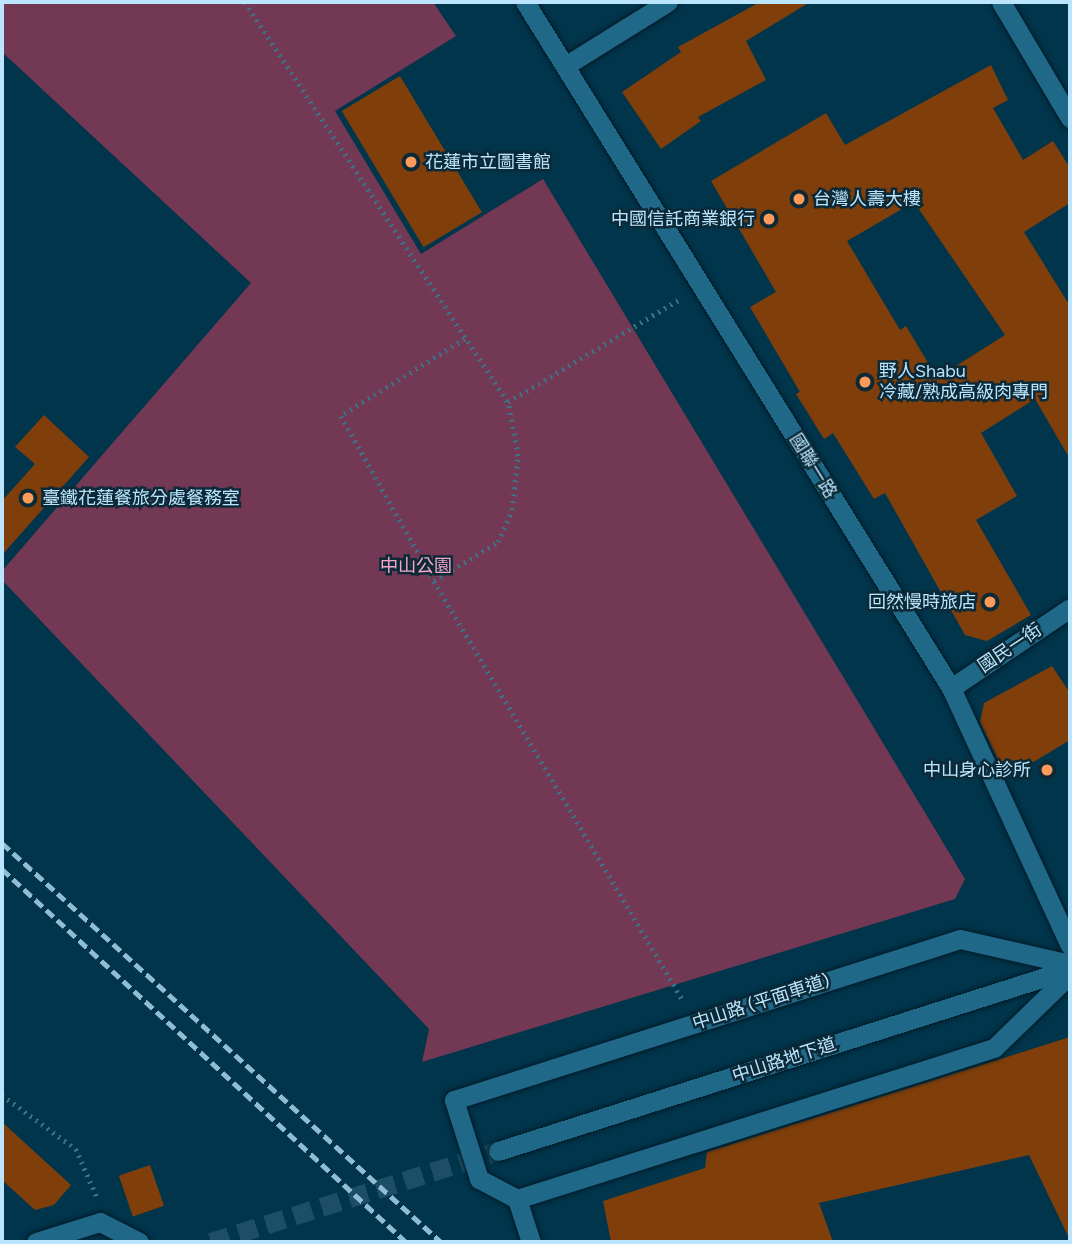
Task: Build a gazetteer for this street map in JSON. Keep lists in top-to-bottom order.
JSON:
{
  "streets": {
    "street": [
      "國聯一路",
      "國民一街",
      "中山路 (平面車道)",
      "中山路地下道"
    ]
  },
  "crossings": [
    ["國聯一路", "國民一街"],
    ["中山路 (平面車道)", "中山路地下道"]
  ],
  "parks": ["中山公園"],
  "places": [
    "花蓮市立圖書館",
    "台灣人壽大樓",
    "中國信託商業銀行",
    "野人Shabu 冷藏/熟成高級肉專門",
    "臺鐵花蓮餐旅分處餐務室",
    "回然慢時旅店",
    "中山身心診所"
  ]
}
